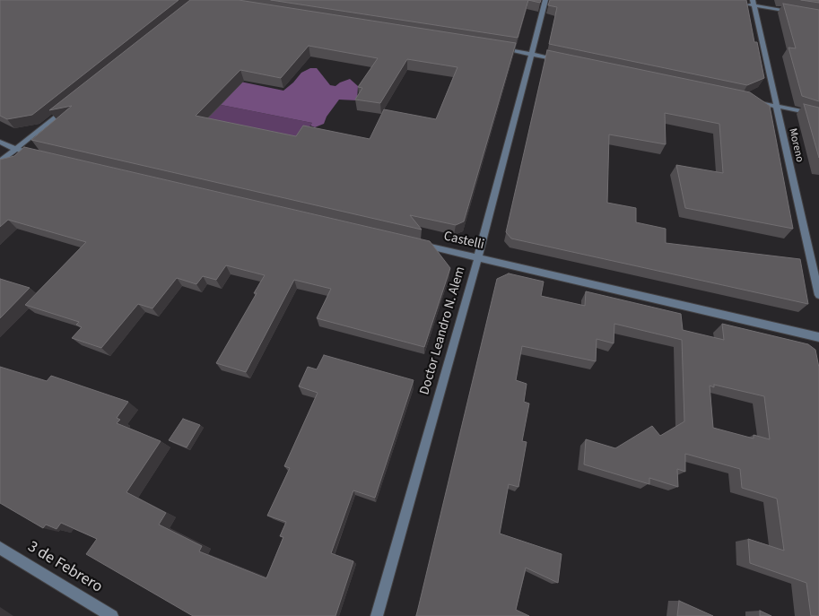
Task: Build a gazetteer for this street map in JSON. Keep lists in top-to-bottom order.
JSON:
{
  "streets": {
    "street": [
      "Moreno",
      "Castelli",
      "Doctor Leandro N. Alem",
      "3 de Febrero"
    ]
  },
  "crossings": [
    ["Castelli", "Doctor Leandro N. Alem"]
  ]
}
